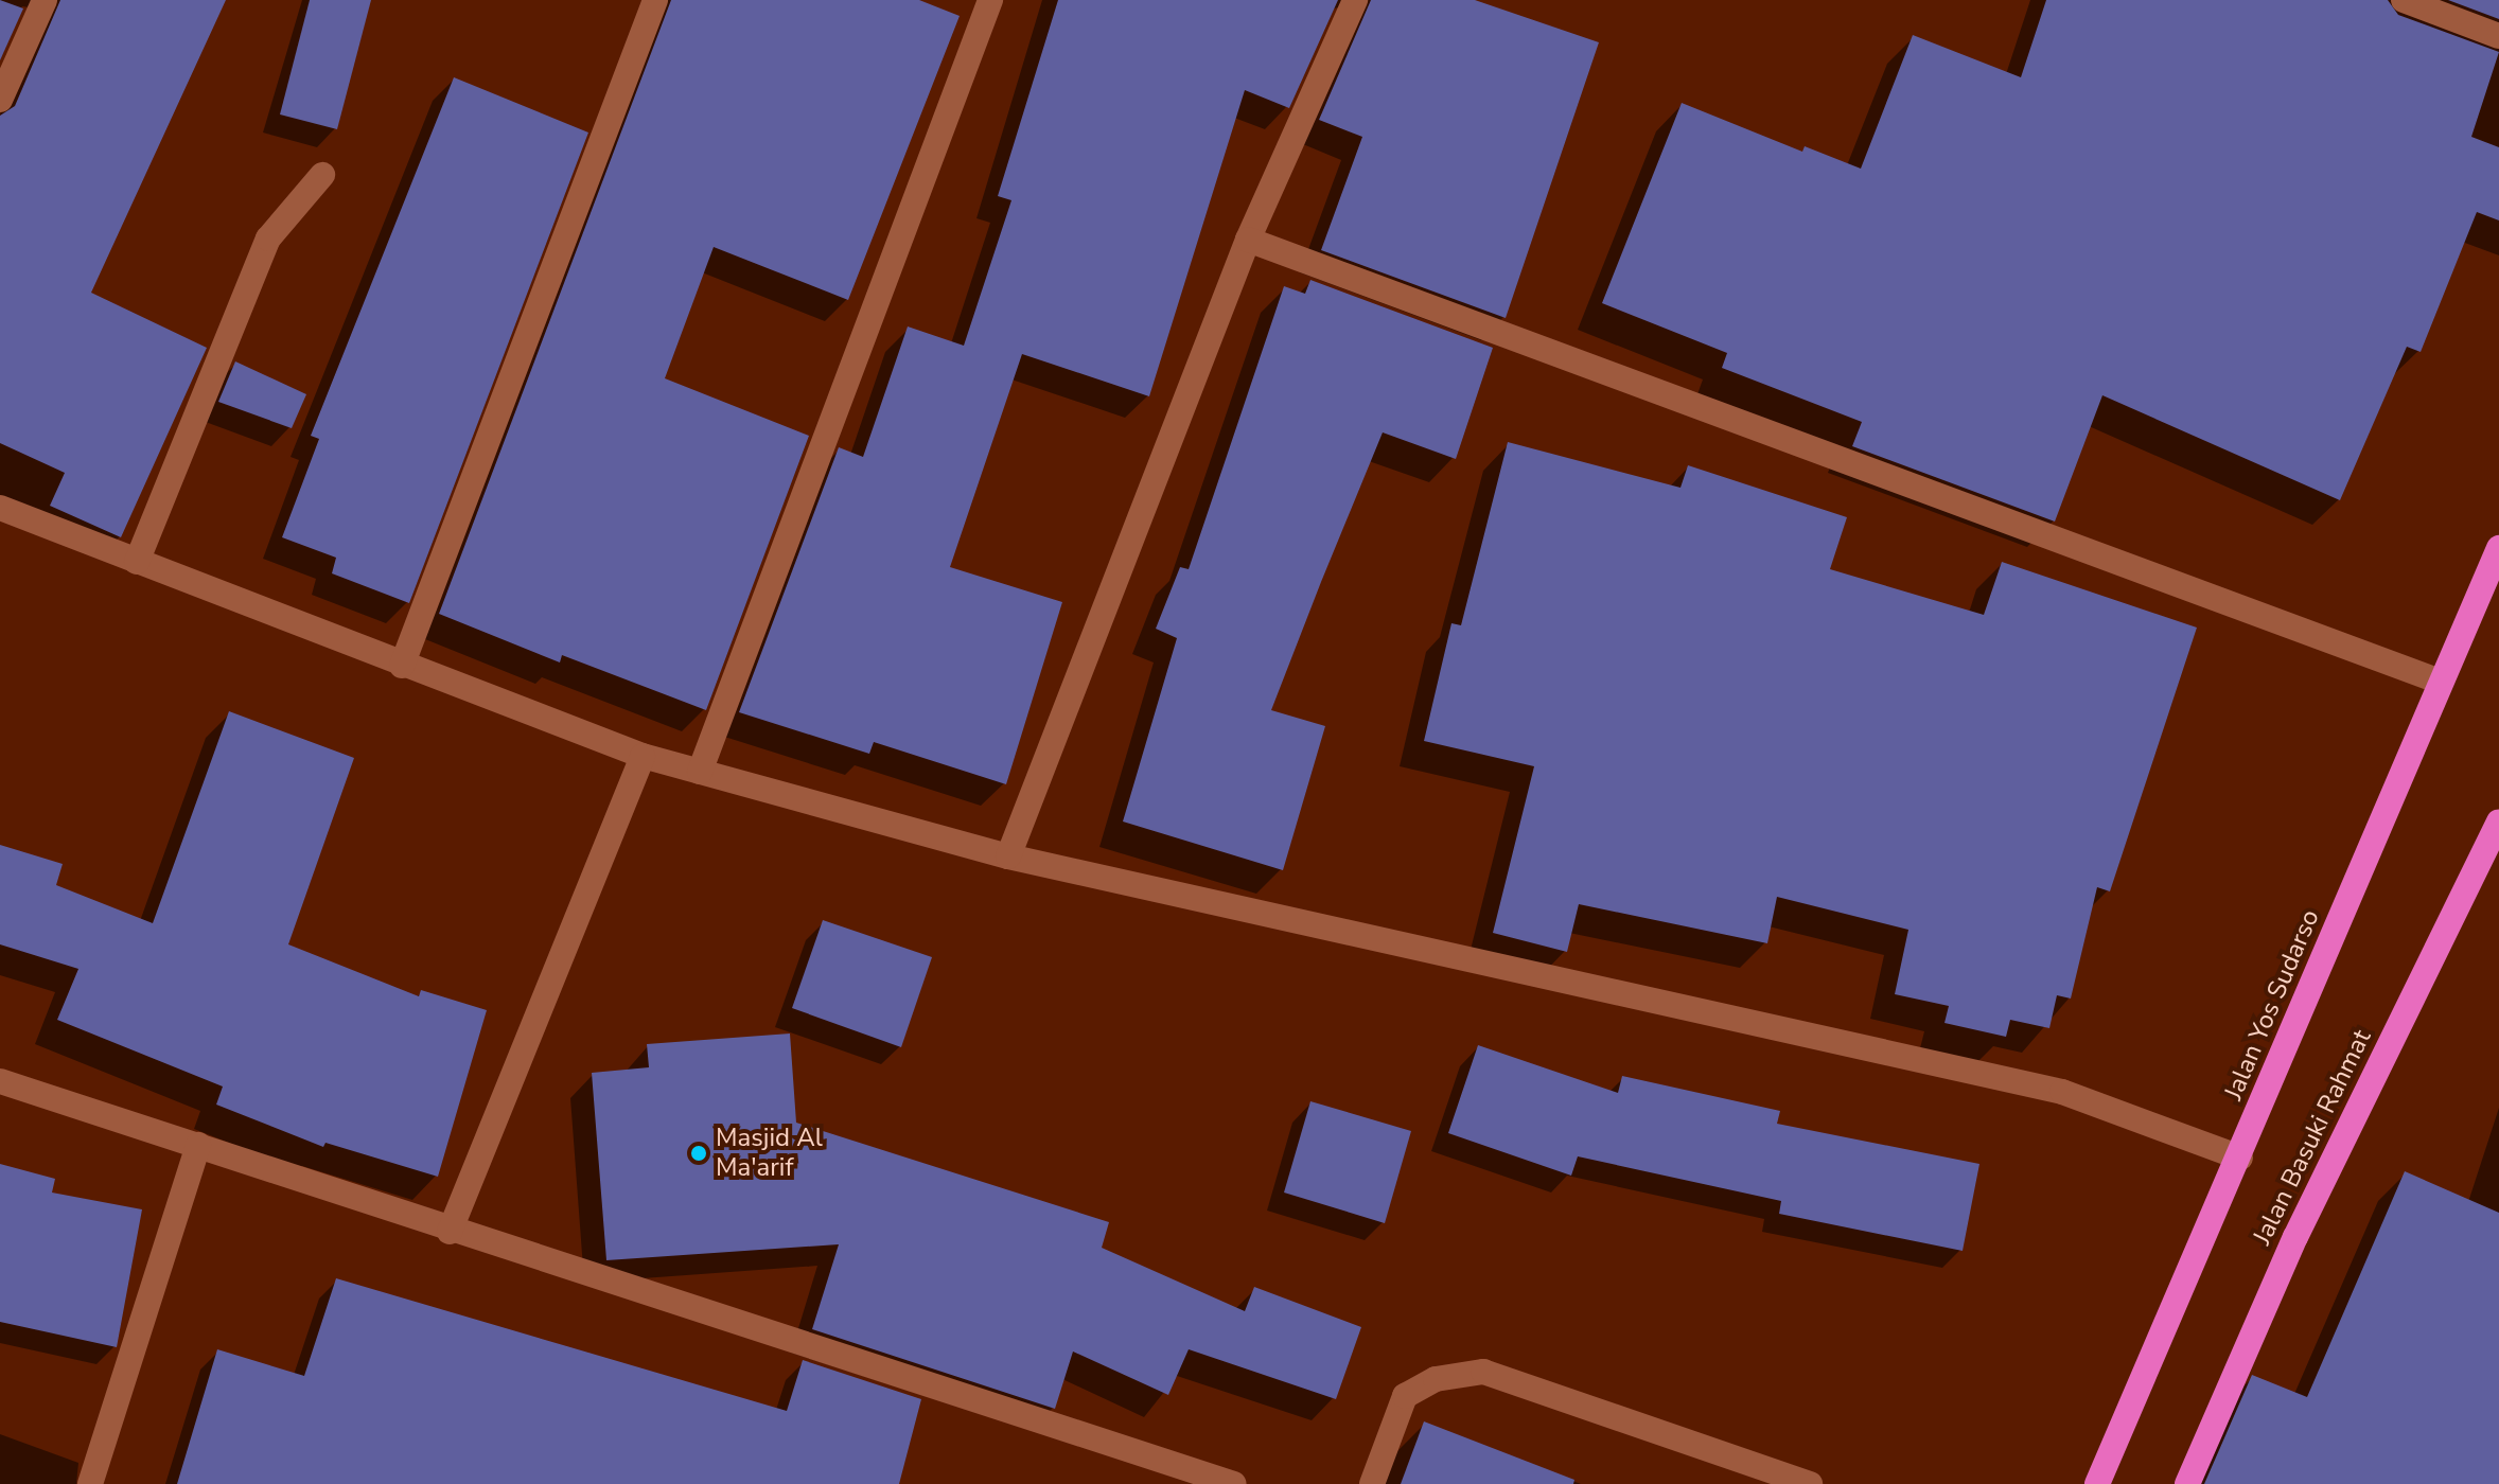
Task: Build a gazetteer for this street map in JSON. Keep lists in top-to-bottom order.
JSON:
{
  "streets": {
    "highway": ["Jalan Yos Sudarso", "Jalan Basuki Rahmat"]
  },
  "places": ["Masjid Al Ma'arif"]
}
